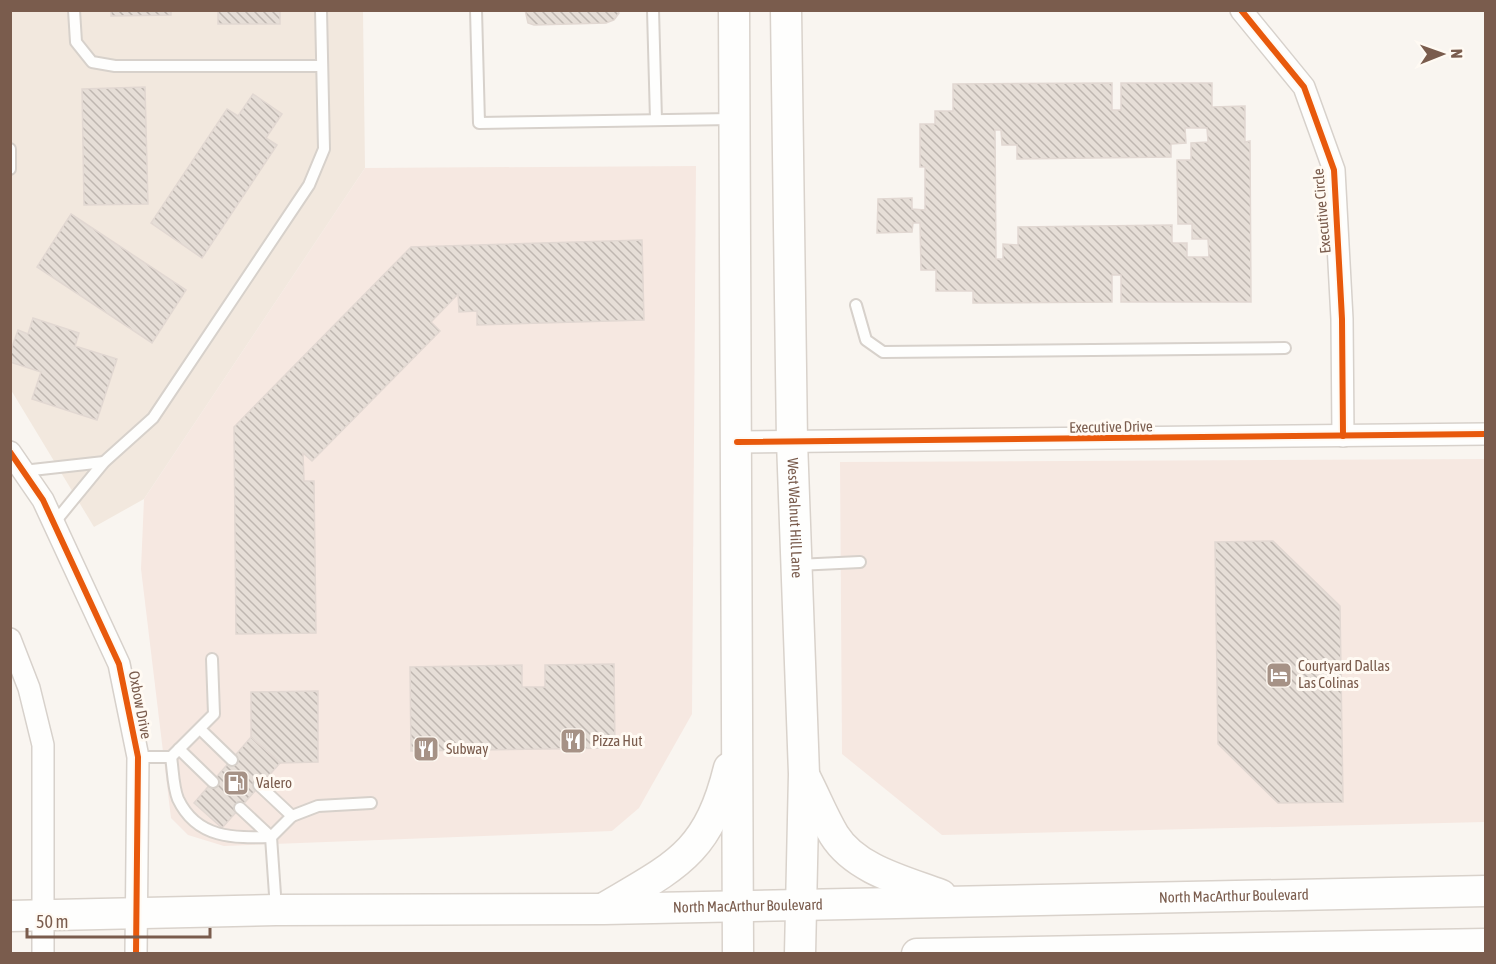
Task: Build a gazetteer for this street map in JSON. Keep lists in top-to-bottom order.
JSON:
{
  "streets": {
    "main road": ["West Walnut Hill Lane", "North MacArthur Boulevard"],
    "street": ["Executive Circle", "Executive Drive", "Oxbow Drive"]
  },
  "crossings": [
    ["Executive Circle", "Executive Drive"],
    ["Executive Drive", "West Walnut Hill Lane"],
    ["West Walnut Hill Lane", "North MacArthur Boulevard"],
    ["Oxbow Drive", "North MacArthur Boulevard"]
  ],
  "places": {
    "hotel": ["Courtyard Dallas Las Colinas"],
    "restaurant": ["Pizza Hut", "Subway"],
    "fuel station": ["Valero"]
  },
  "scale_bar": "50 m",
  "north": "right"
}
